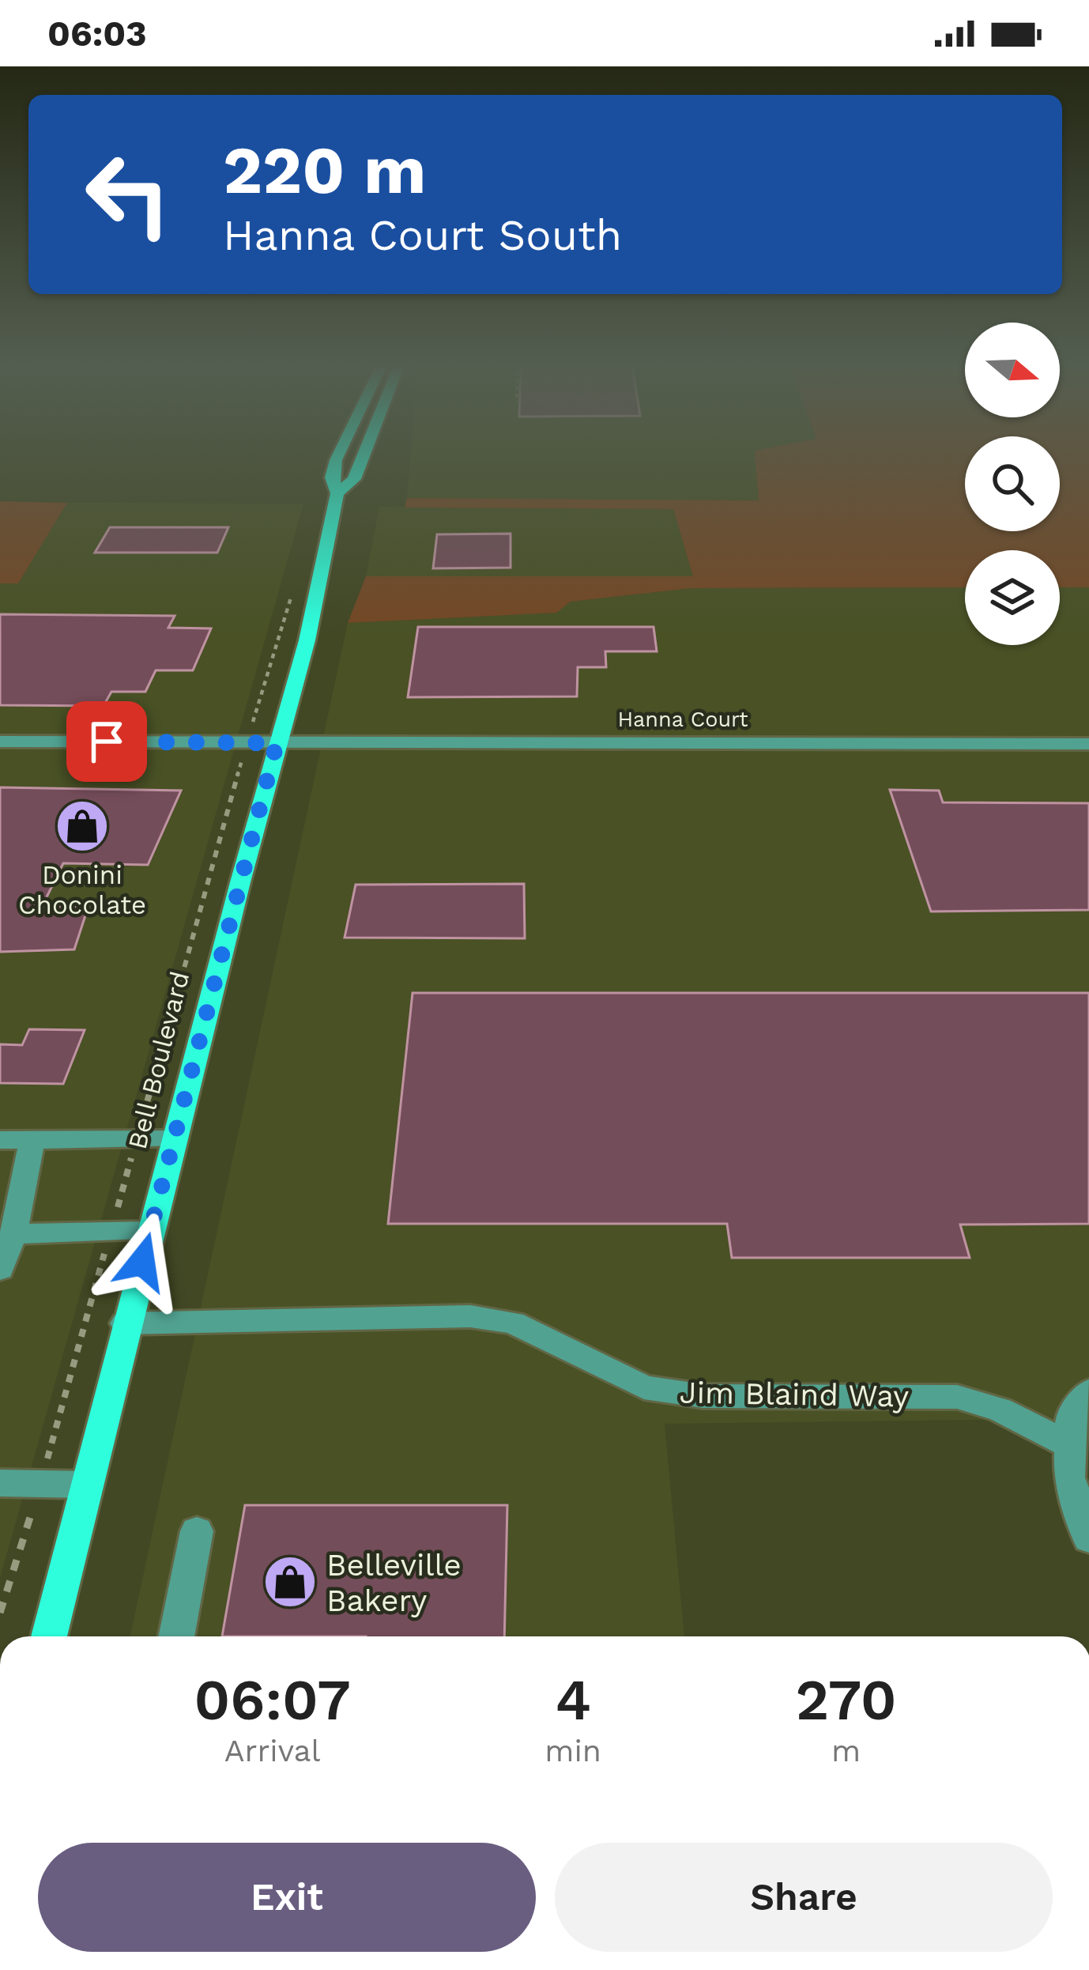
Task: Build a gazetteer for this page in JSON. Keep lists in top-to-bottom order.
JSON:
{
  "streets": {
    "main road": ["Bell Boulevard"],
    "street": ["Hanna Court", "Jim Blaind Way"]
  },
  "crossings": [
    ["Hanna Court", "Bell Boulevard"],
    ["Bell Boulevard", "Jim Blaind Way"]
  ],
  "places": {
    "shop": ["Donini Chocolate", "Belleville Bakery"]
  },
  "north": "right",
  "page": {
    "status": "06:03",
    "turn": ["220 m", "Hanna Court South"],
    "eta": [
      "06:07",
      "Arrival",
      "4",
      "min",
      "270",
      "m"
    ],
    "buttons": ["Exit", "Share"]
  }
}
